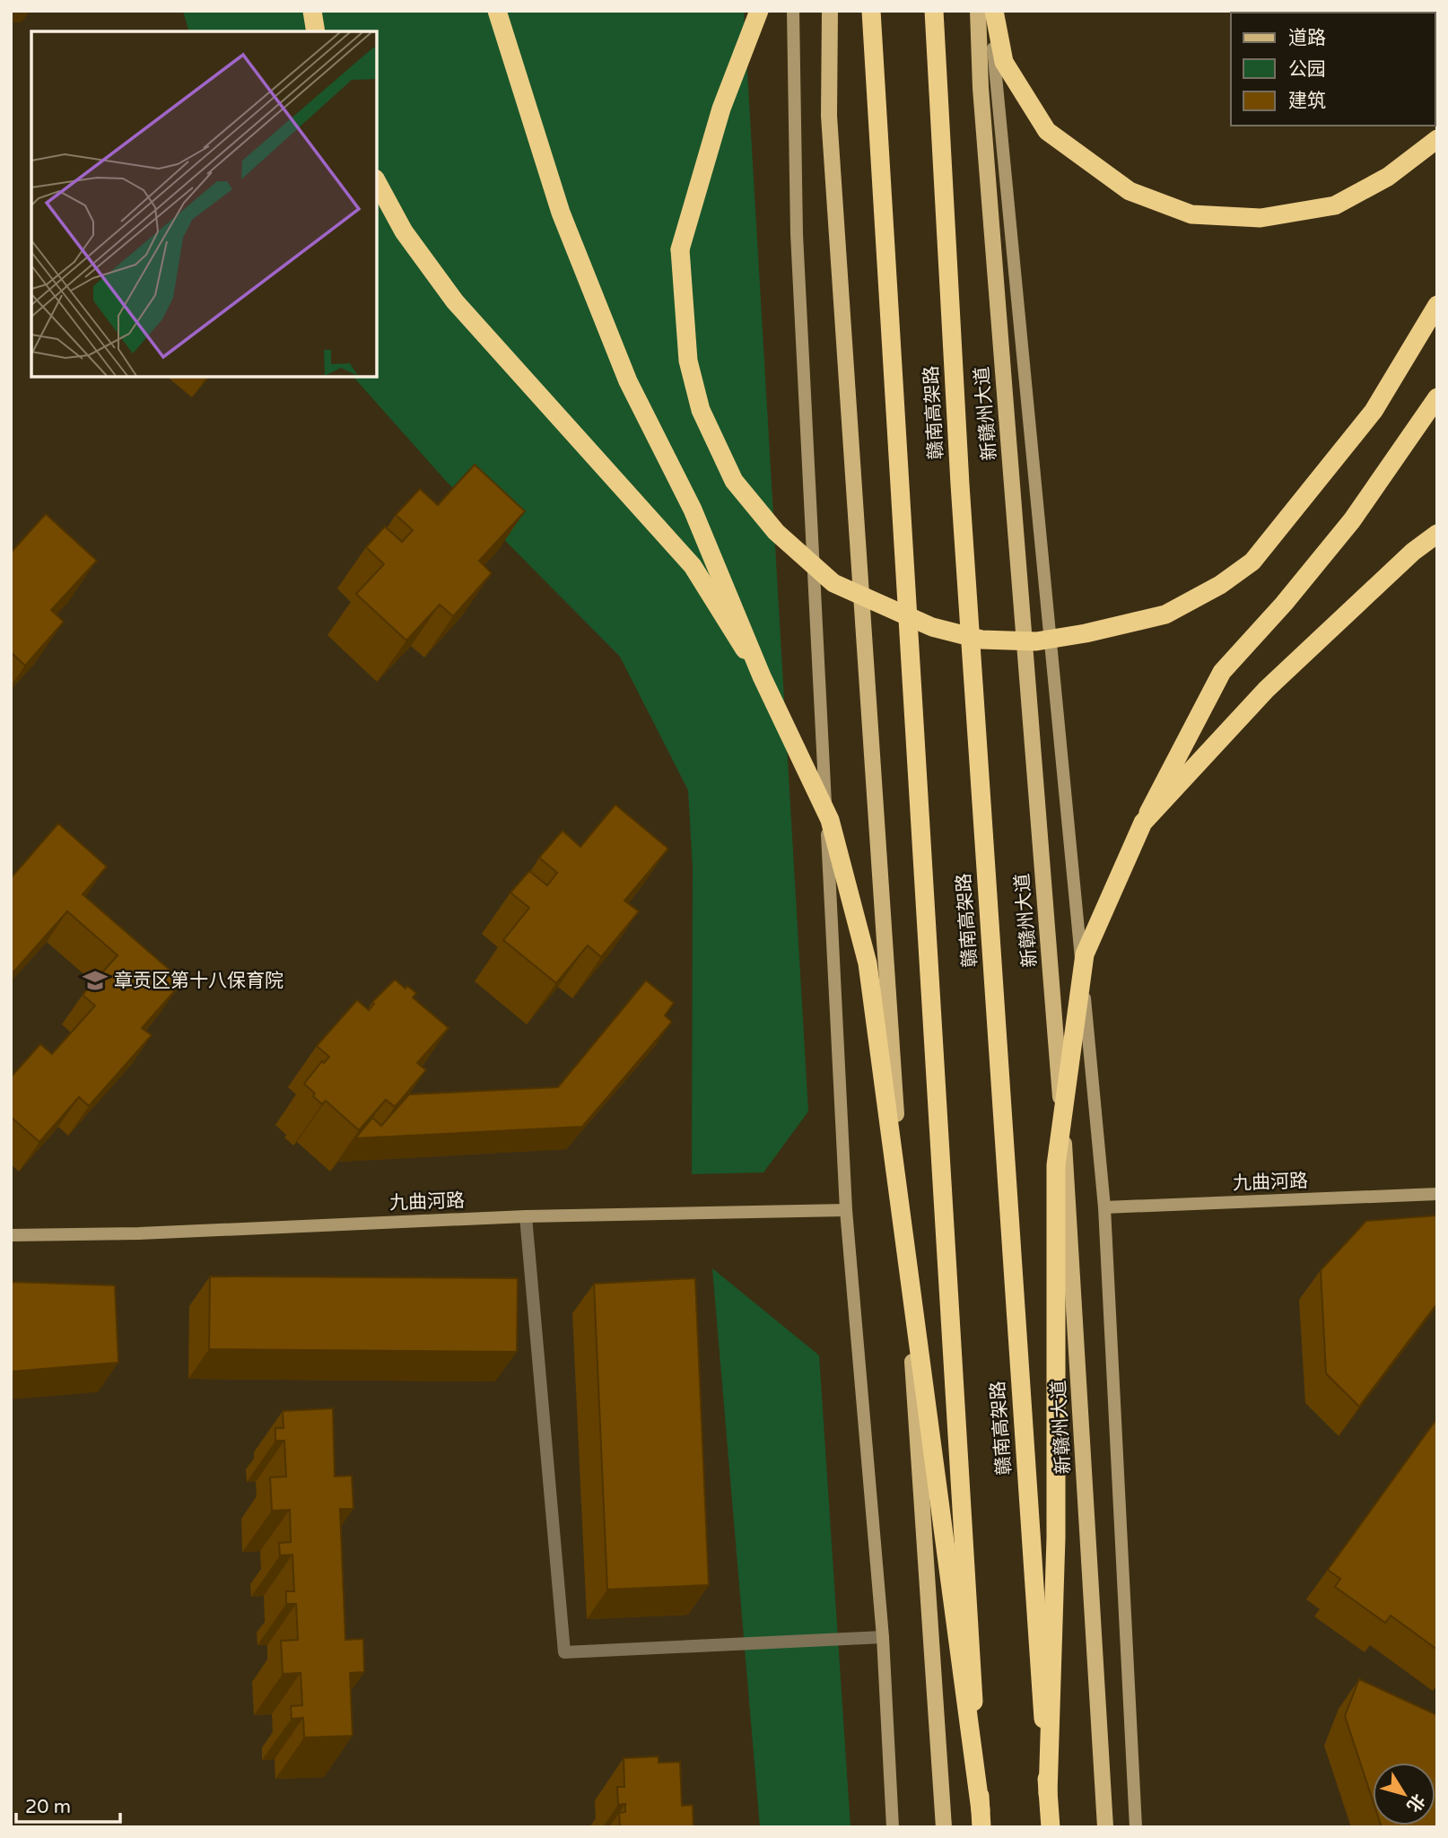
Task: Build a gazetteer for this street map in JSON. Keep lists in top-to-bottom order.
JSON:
{
  "streets": {
    "highway": ["赣南高架路"],
    "main road": ["新赣州大道"],
    "street": ["九曲河路"]
  },
  "places": {
    "school or university": ["章贡区第十八保育院"]
  },
  "legend": ["道路", "公园", "建筑"],
  "scale_bar": "20 m",
  "north": "bottom right"
}
